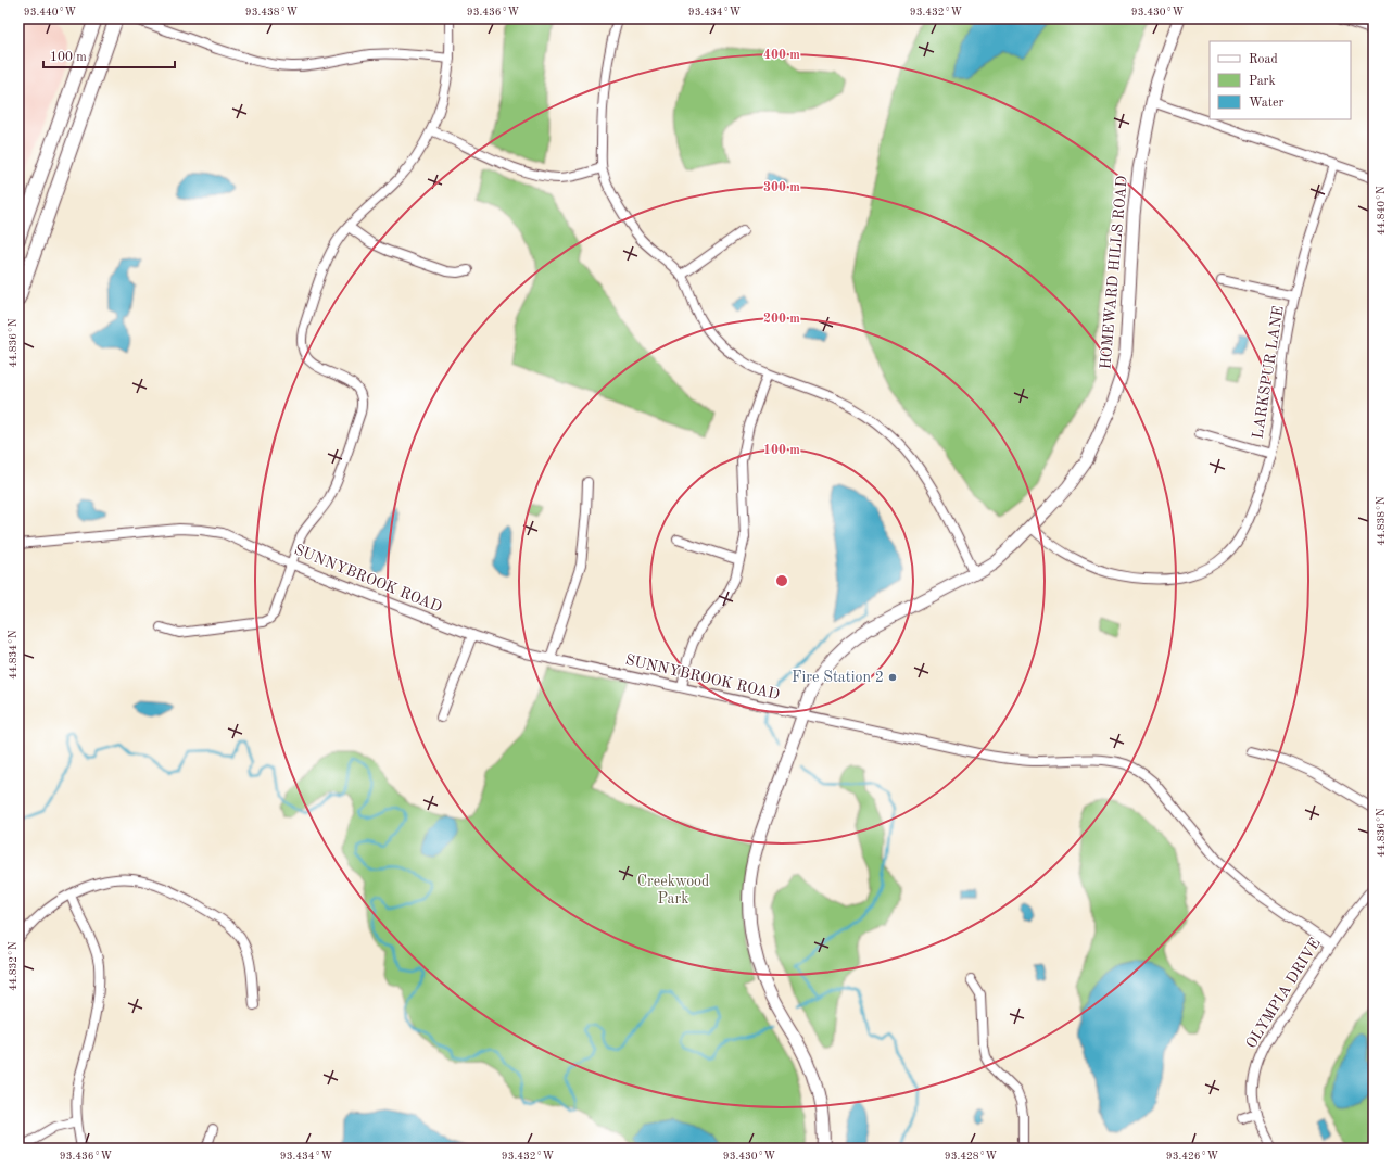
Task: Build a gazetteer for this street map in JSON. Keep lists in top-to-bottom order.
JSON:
{
  "streets": {
    "street": [
      "HOMEWARD HILLS ROAD",
      "LARKSPUR LANE",
      "SUNNYBROOK ROAD",
      "OLYMPIA DRIVE"
    ]
  },
  "crossings": [
    ["HOMEWARD HILLS ROAD", "LARKSPUR LANE"],
    ["HOMEWARD HILLS ROAD", "SUNNYBROOK ROAD"],
    ["SUNNYBROOK ROAD", "OLYMPIA DRIVE"]
  ],
  "parks": ["Creekwood Park"],
  "places": ["Fire Station 2"],
  "legend": ["Road", "Park", "Water"],
  "scale_bar": "100 m",
  "coordinates": [
    "93.440°W",
    "93.438°W",
    "93.436°W",
    "93.434°W",
    "93.432°W",
    "93.430°W",
    "44.840°N",
    "44.836°N",
    "44.838°N",
    "44.834°N",
    "44.832°N",
    "93.428°W",
    "93.426°W"
  ],
  "rings": [
    "400 m",
    "300 m",
    "200 m",
    "100 m"
  ]
}
